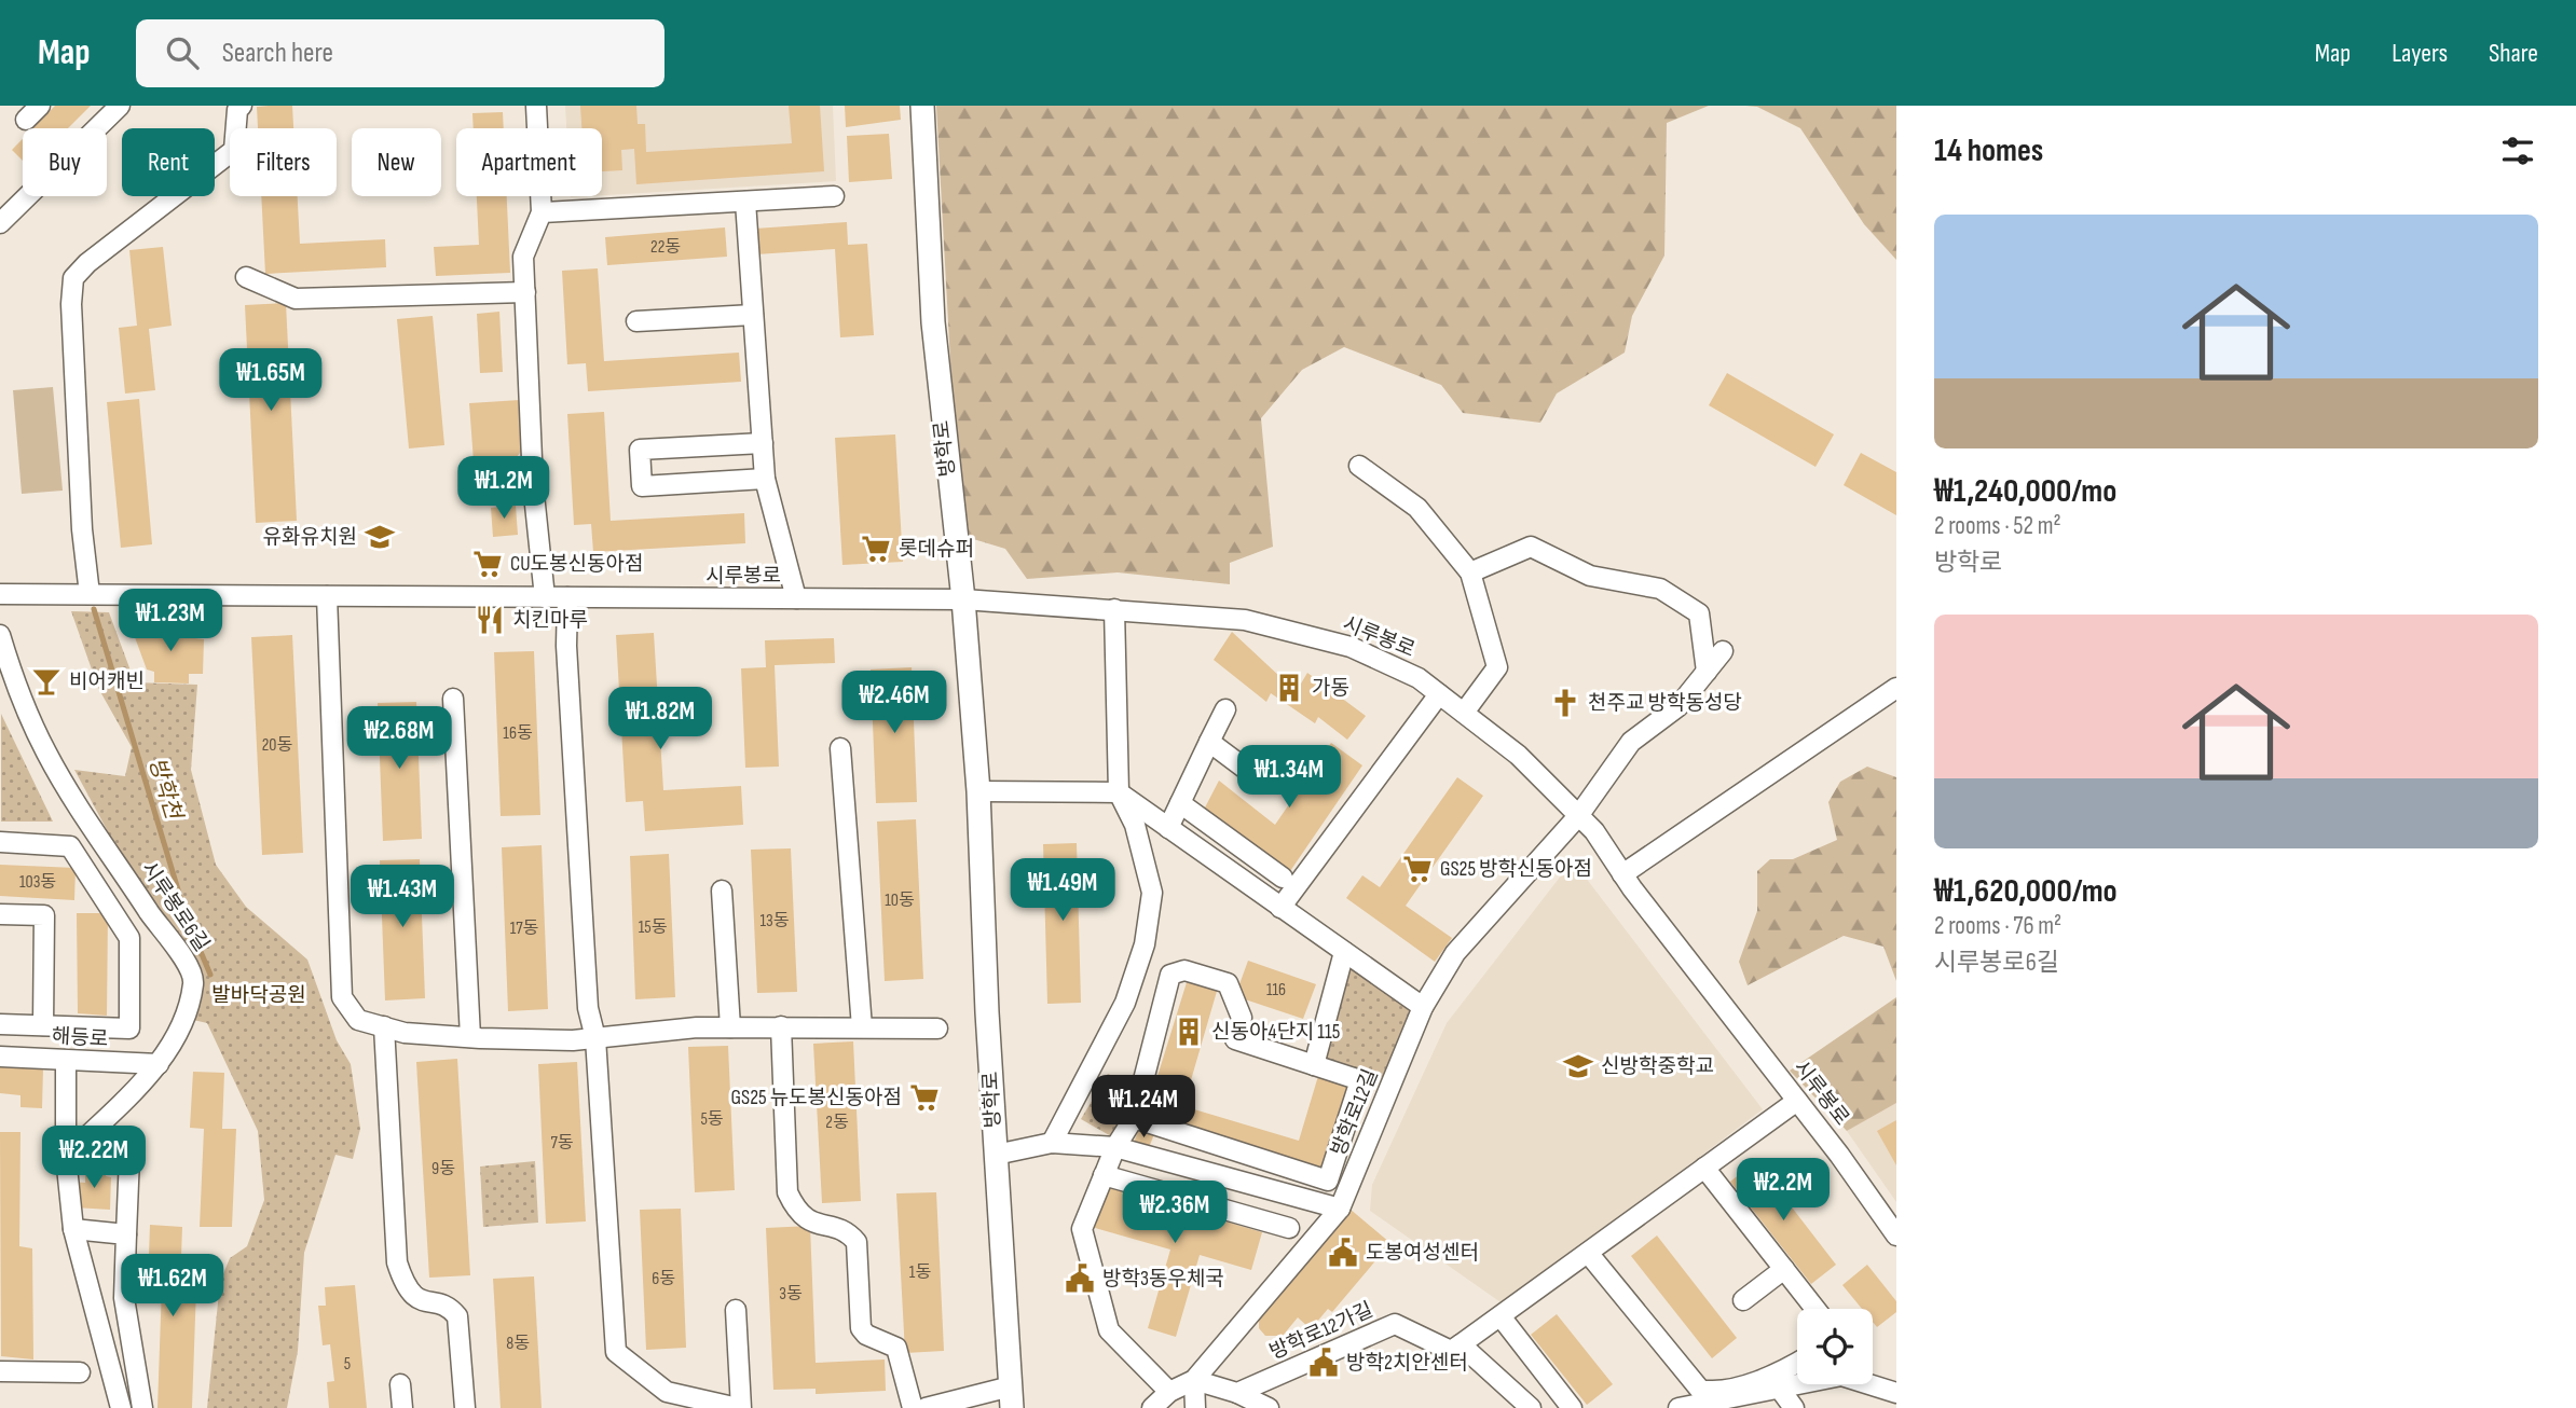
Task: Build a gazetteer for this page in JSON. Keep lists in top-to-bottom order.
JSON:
{
  "streets": {
    "main road": ["방학로"],
    "street": [
      "시루봉로",
      "시루봉로6길",
      "해등로",
      "방학로12길",
      "방학로12가길"
    ]
  },
  "crossings": [
    ["방학로", "시루봉로"],
    ["시루봉로", "방학로12길"],
    ["시루봉로6길", "해등로"]
  ],
  "water": ["방학천"],
  "parks": ["발바닥공원"],
  "places": {
    "school or university": ["유화유치원", "신방학중학교"],
    "supermarket": [
      "롯데슈퍼",
      "CU도봉신동아점",
      "GS25 방학신동아점",
      "GS25 뉴도봉신동아점"
    ],
    "restaurant": ["치킨마루"],
    "bar": ["비어캐빈"],
    "building": ["가동", "신동아4단지 115"],
    "church": ["천주교 방학동성당"],
    "public building": ["도봉여성센터", "방학3동우체국", "방학2치안센터"]
  },
  "house_numbers": [
    "22동",
    "16동",
    "20동",
    "103동",
    "10동",
    "13동",
    "15동",
    "17동",
    "116",
    "5동",
    "2동",
    "7동",
    "9동",
    "1동",
    "6동",
    "3동",
    "8동",
    "5"
  ],
  "page": {
    "header": "Map",
    "search": "Search here",
    "nav": ["Map", "Layers", "Share"],
    "heading": "14 homes",
    "chip": [
      "Buy",
      "Rent",
      "Filters",
      "New",
      "Apartment"
    ],
    "list": [
      {
        "name": "₩1,240,000/mo",
        "note": "2 rooms · 52 m² · 방학로"
      },
      {
        "name": "₩1,620,000/mo",
        "note": "2 rooms · 76 m² · 시루봉로6길"
      }
    ],
    "price": [
      "₩1.65M",
      "₩1.2M",
      "₩1.23M",
      "₩2.46M",
      "₩1.82M",
      "₩2.68M",
      "₩1.34M",
      "₩1.49M",
      "₩1.43M",
      "₩1.24M",
      "₩2.22M",
      "₩2.2M",
      "₩2.36M",
      "₩1.62M"
    ]
  }
}
